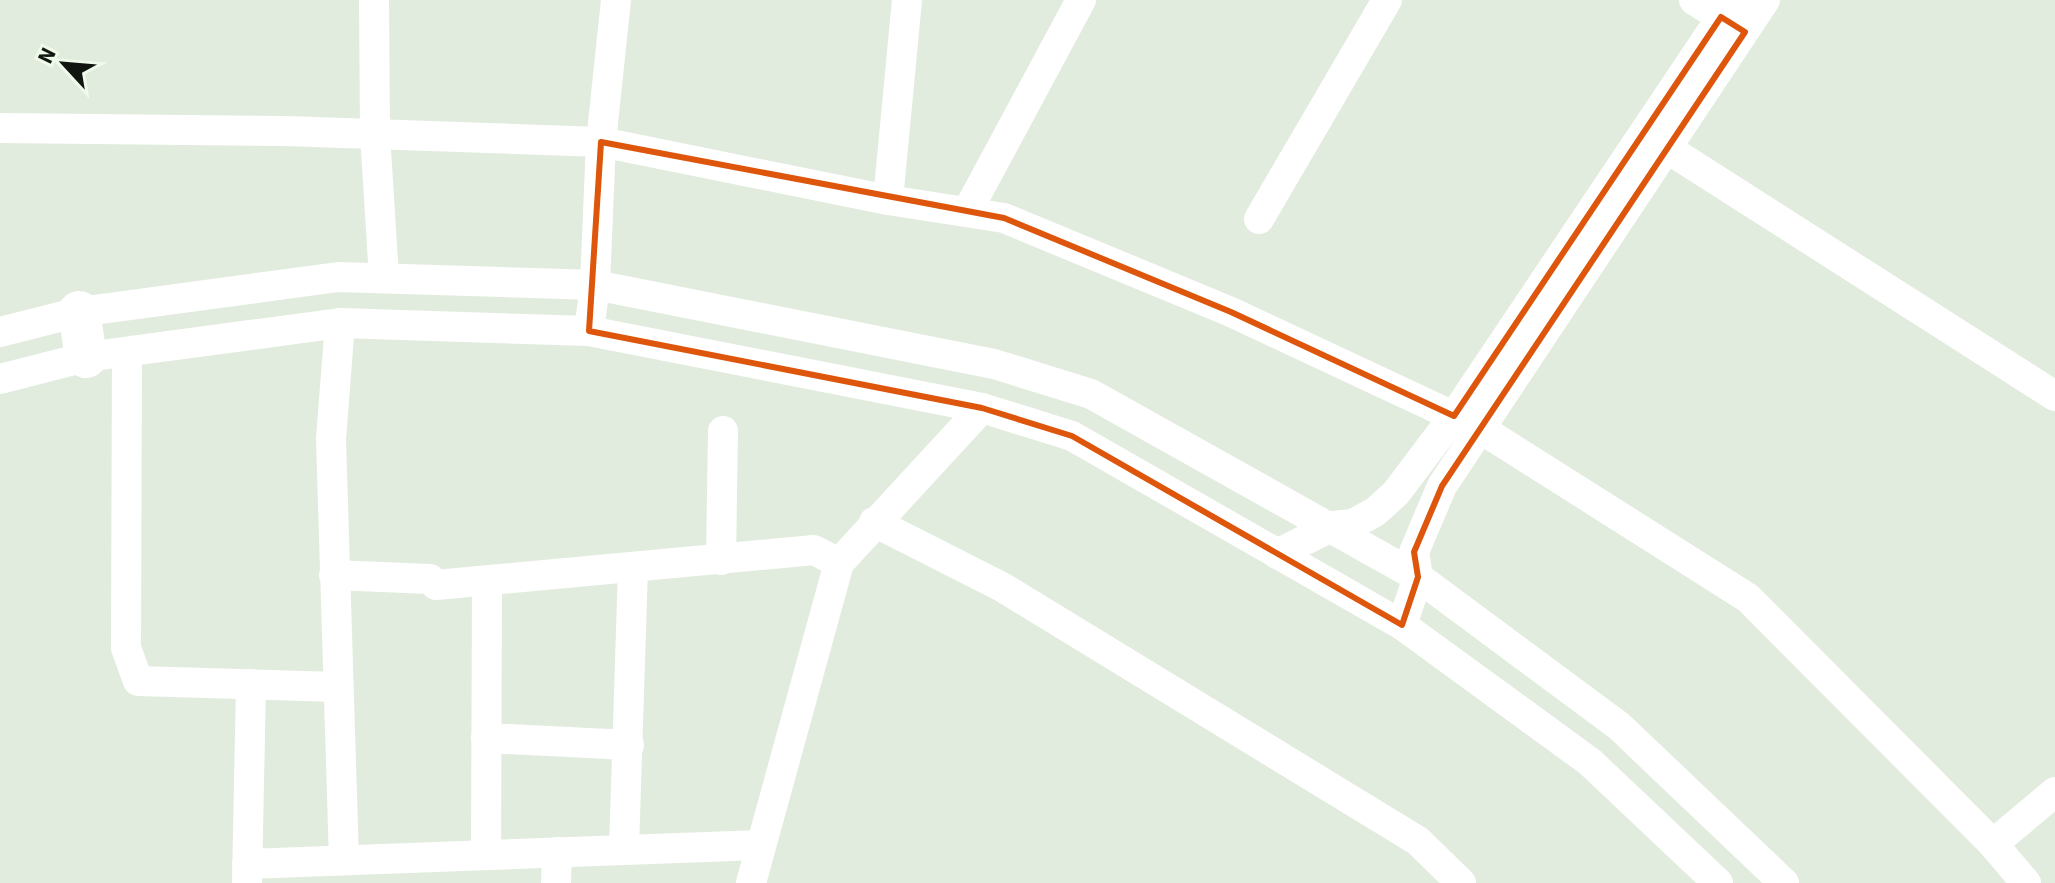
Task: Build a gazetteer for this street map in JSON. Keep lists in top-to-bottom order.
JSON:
{
  "north": "top left"
}
